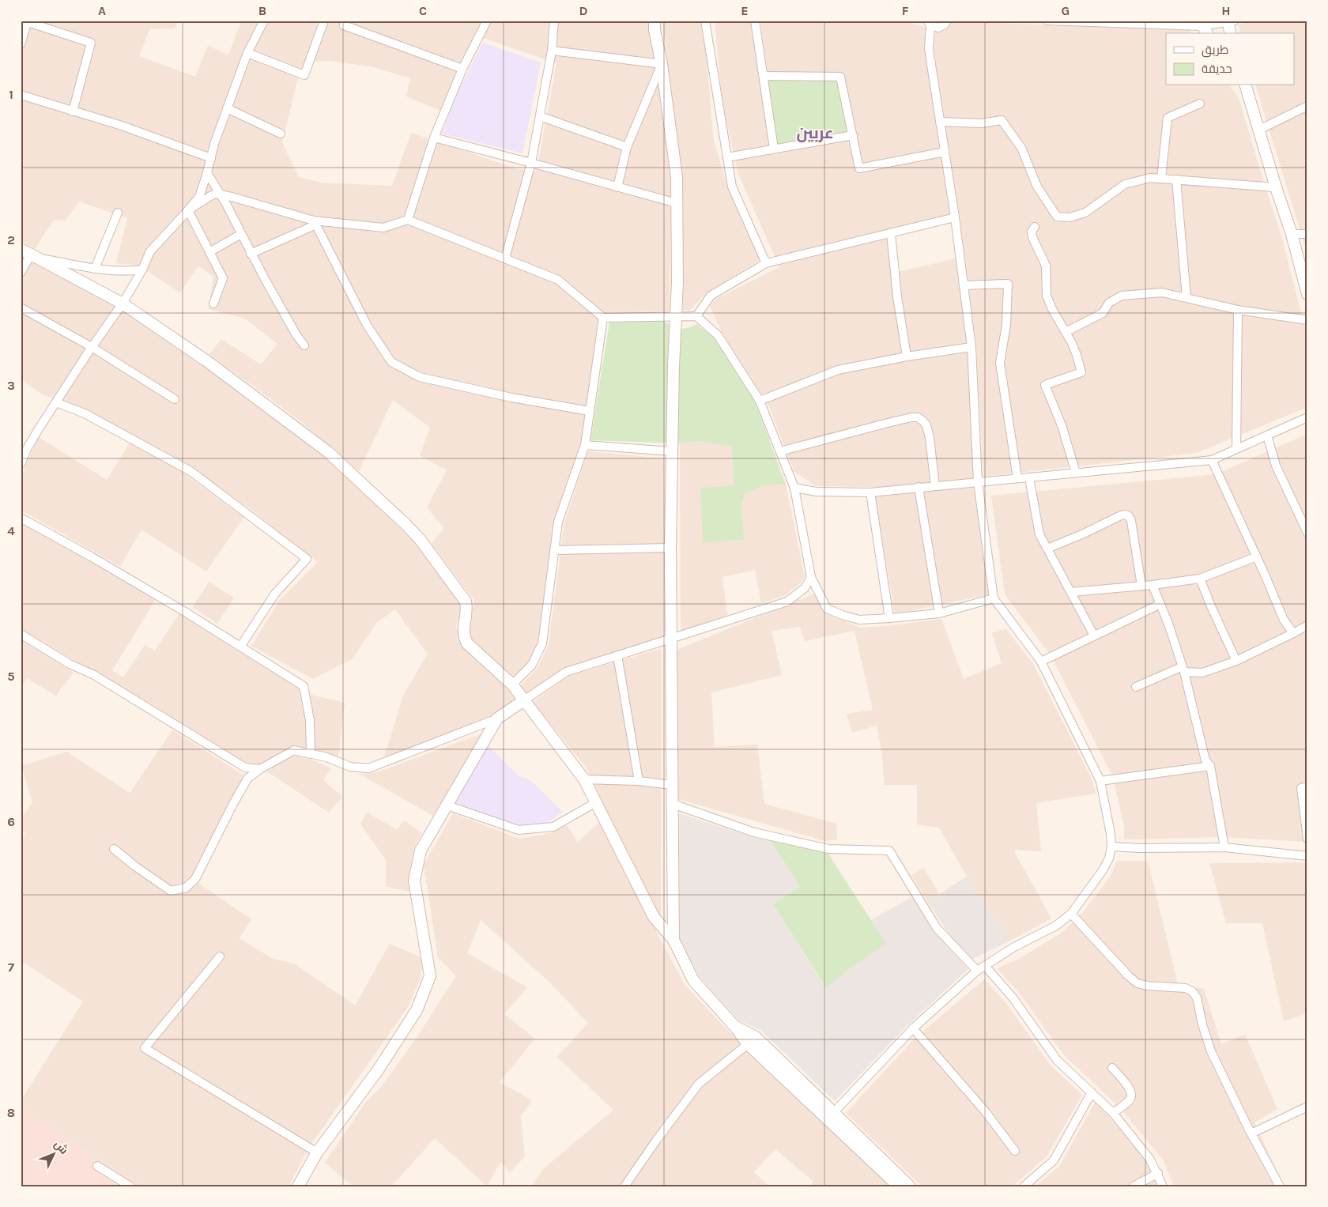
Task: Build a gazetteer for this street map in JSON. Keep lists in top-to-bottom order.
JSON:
{
  "districts": ["عربين"],
  "legend": ["طريق", "حديقة"],
  "north": "top right",
  "grid": {
    "columns": [
      "A",
      "B",
      "C",
      "D",
      "E",
      "F",
      "G",
      "H"
    ],
    "rows": [
      "1",
      "2",
      "3",
      "4",
      "5",
      "6",
      "7",
      "8"
    ]
  }
}
